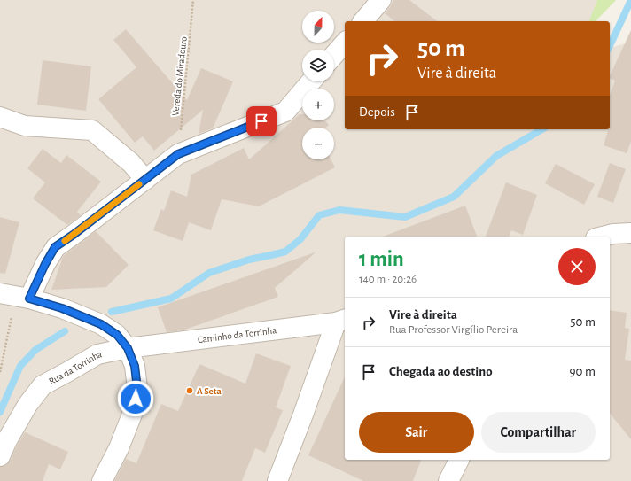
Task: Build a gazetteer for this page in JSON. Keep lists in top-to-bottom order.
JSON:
{
  "streets": {
    "street": ["Caminho da Torrinha", "Rua da Torrinha"],
    "path": ["Vereda do Miradouro"]
  },
  "crossings": [
    ["Caminho da Torrinha", "Rua da Torrinha"]
  ],
  "places": ["A Seta"],
  "north": "top",
  "page": {
    "map_buttons": ["+", "−"],
    "turn": ["50 m", "Vire à direita"],
    "then": "Depois",
    "heading": ["1 min", "140 m · 20:26"],
    "list": [
      {
        "name": "Vire à direita",
        "note": "Rua Professor Virgílio Pereira",
        "value": "50 m"
      },
      {
        "name": "Chegada ao destino",
        "value": "90 m"
      }
    ],
    "buttons": ["Sair", "Compartilhar"]
  }
}
